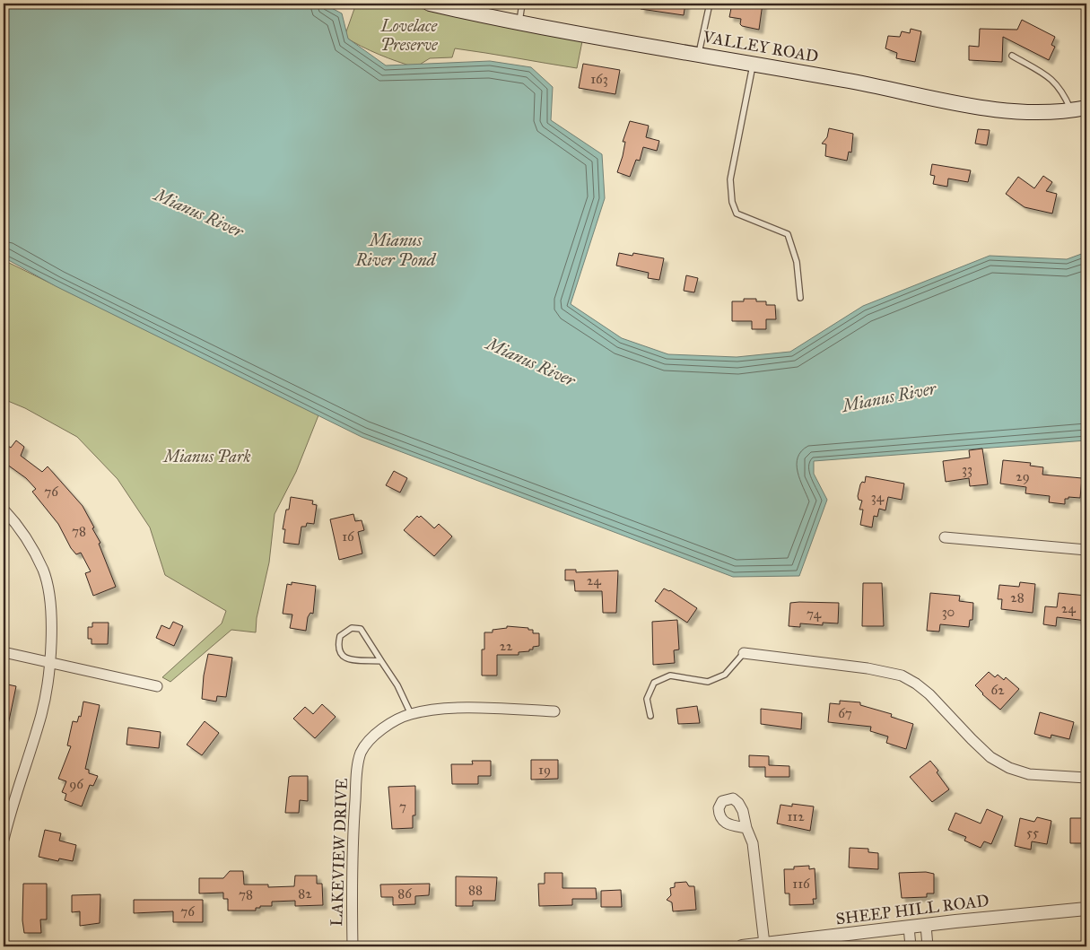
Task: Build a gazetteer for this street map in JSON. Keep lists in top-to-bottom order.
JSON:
{
  "streets": {
    "main road": ["VALLEY ROAD"],
    "street": ["LAKEVIEW DRIVE", "SHEEP HILL ROAD"]
  },
  "water": ["Mianus River", "Mianus River Pond"],
  "parks": ["Lovelace Preserve", "Mianus Park"],
  "house_numbers": [
    "163",
    "33",
    "29",
    "76",
    "34",
    "78",
    "16",
    "24",
    "28",
    "24",
    "30",
    "74",
    "22",
    "62",
    "67",
    "19",
    "96",
    "7",
    "112",
    "55",
    "116",
    "88",
    "82",
    "86",
    "78",
    "76"
  ]
}
